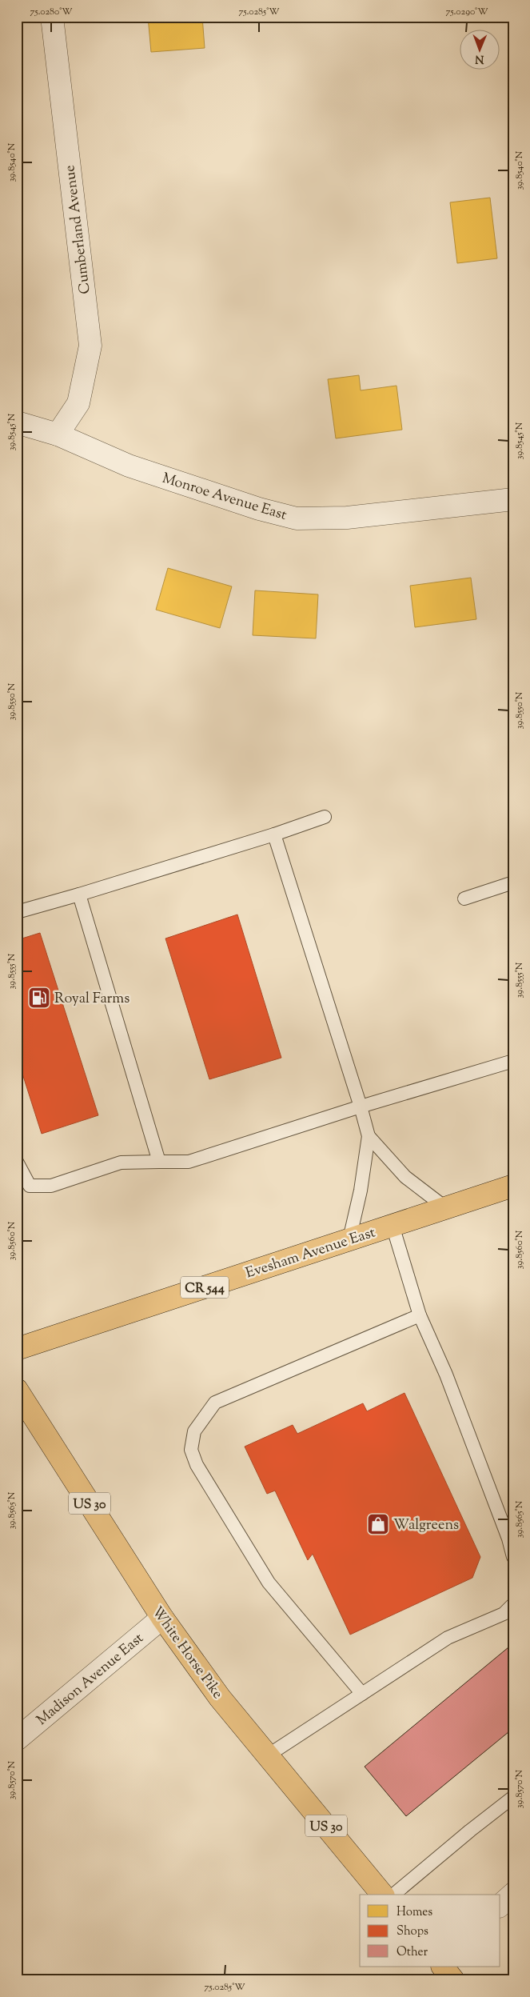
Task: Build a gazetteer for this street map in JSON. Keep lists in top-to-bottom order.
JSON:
{
  "streets": {
    "main road": [
      "Evesham Avenue East",
      "CR 544",
      "US 30",
      "White Horse Pike"
    ],
    "street": ["Cumberland Avenue", "Monroe Avenue East", "Madison Avenue East"]
  },
  "crossings": [
    ["Cumberland Avenue", "Monroe Avenue East"],
    ["White Horse Pike", "Madison Avenue East"]
  ],
  "places": {
    "fuel station": ["Royal Farms"],
    "shop": ["Walgreens"]
  },
  "legend": ["Homes", "Shops", "Other"],
  "north": "bottom",
  "coordinates": [
    "75.0280°W",
    "75.0285°W",
    "75.0290°W",
    "39.8540°N",
    "39.8545°N",
    "39.8550°N",
    "39.8555°N",
    "39.8560°N",
    "39.8565°N",
    "39.8570°N"
  ]
}
